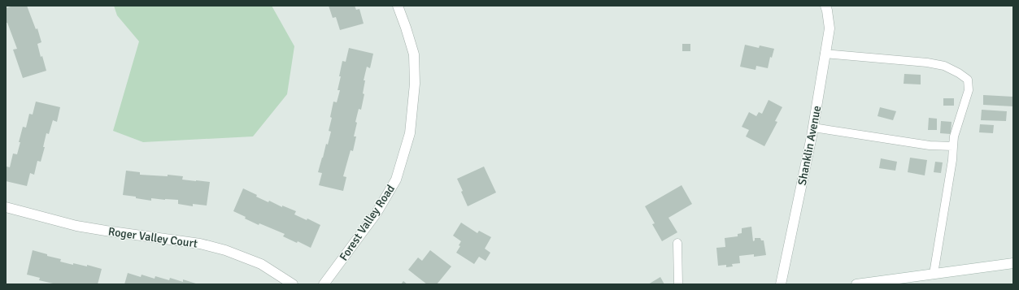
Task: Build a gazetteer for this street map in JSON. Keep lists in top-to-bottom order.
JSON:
{
  "streets": {
    "street": ["Shanklin Avenue", "Forest Valley Road", "Roger Valley Court"]
  }
}
